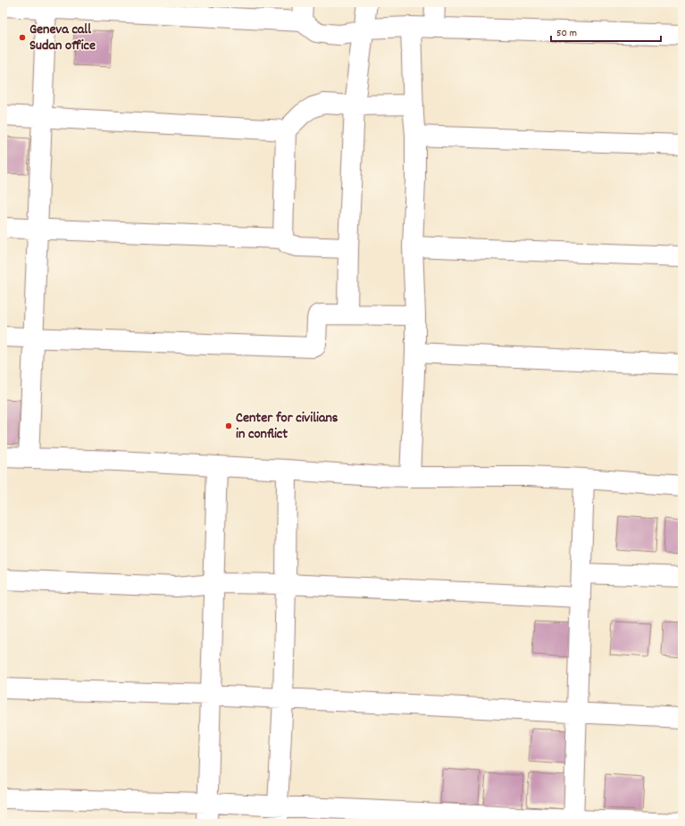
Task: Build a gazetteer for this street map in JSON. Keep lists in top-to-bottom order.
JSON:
{
  "places": ["Geneva call Sudan office", "Center for civilians in conflict"],
  "scale_bar": "50 m"
}
